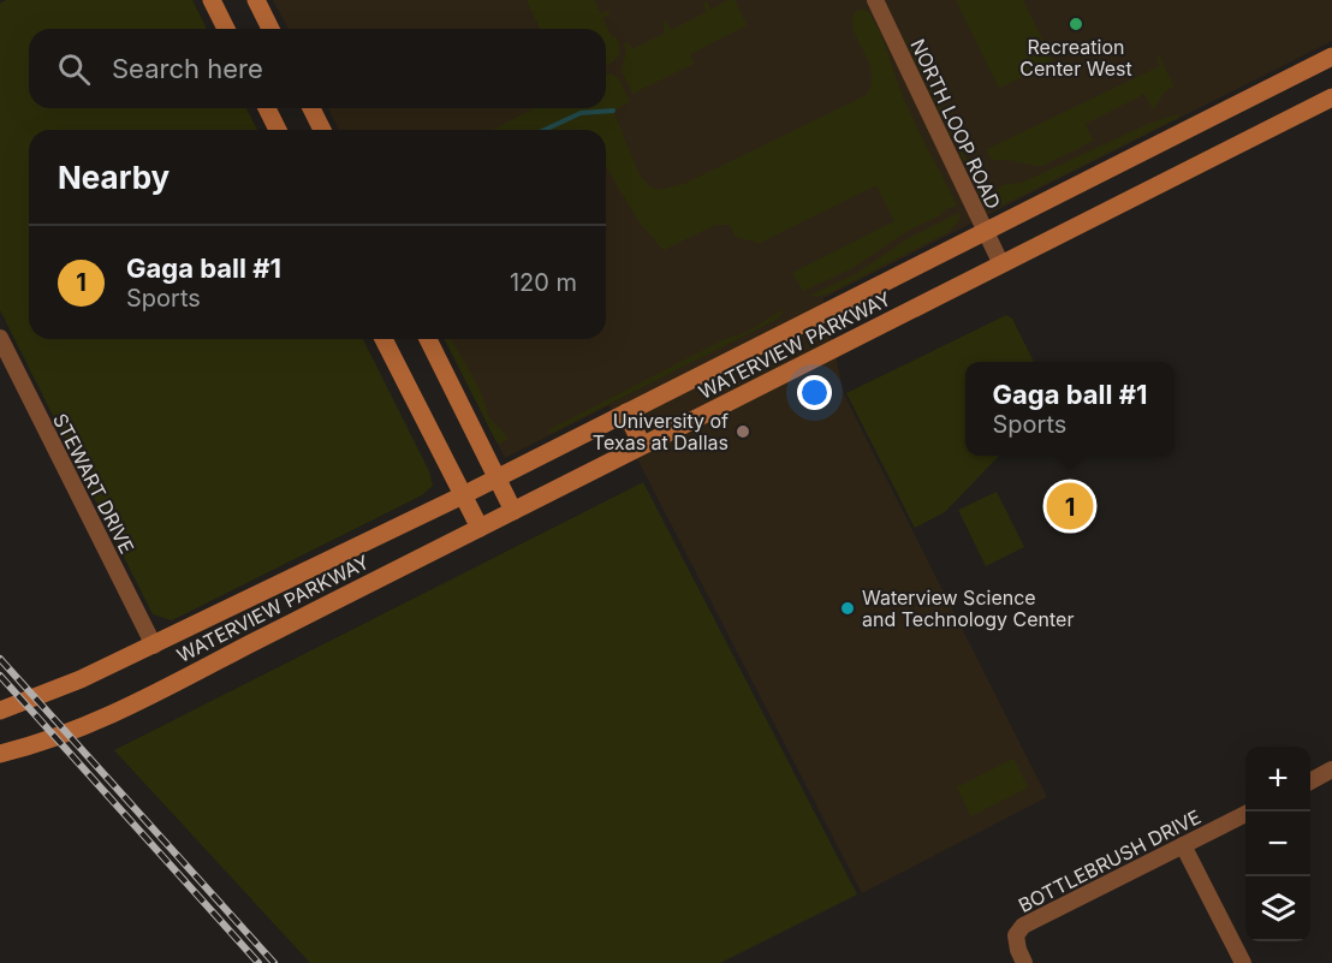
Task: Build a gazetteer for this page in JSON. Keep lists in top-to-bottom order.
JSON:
{
  "streets": {
    "main road": ["WATERVIEW PARKWAY"],
    "street": ["NORTH LOOP ROAD", "STEWART DRIVE", "BOTTLEBRUSH DRIVE"]
  },
  "crossings": [
    ["NORTH LOOP ROAD", "WATERVIEW PARKWAY"],
    ["WATERVIEW PARKWAY", "STEWART DRIVE"]
  ],
  "places": ["Recreation Center West", "University of Texas at Dallas", "Waterview Science and Technology Center"],
  "page": {
    "search": "Search here",
    "heading": "Nearby",
    "list": [
      {
        "mark": "1",
        "name": "Gaga ball #1",
        "note": "Sports",
        "value": "120 m"
      }
    ],
    "popup": ["Gaga ball #1", "Sports"],
    "pins": "1",
    "map_buttons": ["+", "−"]
  }
}
